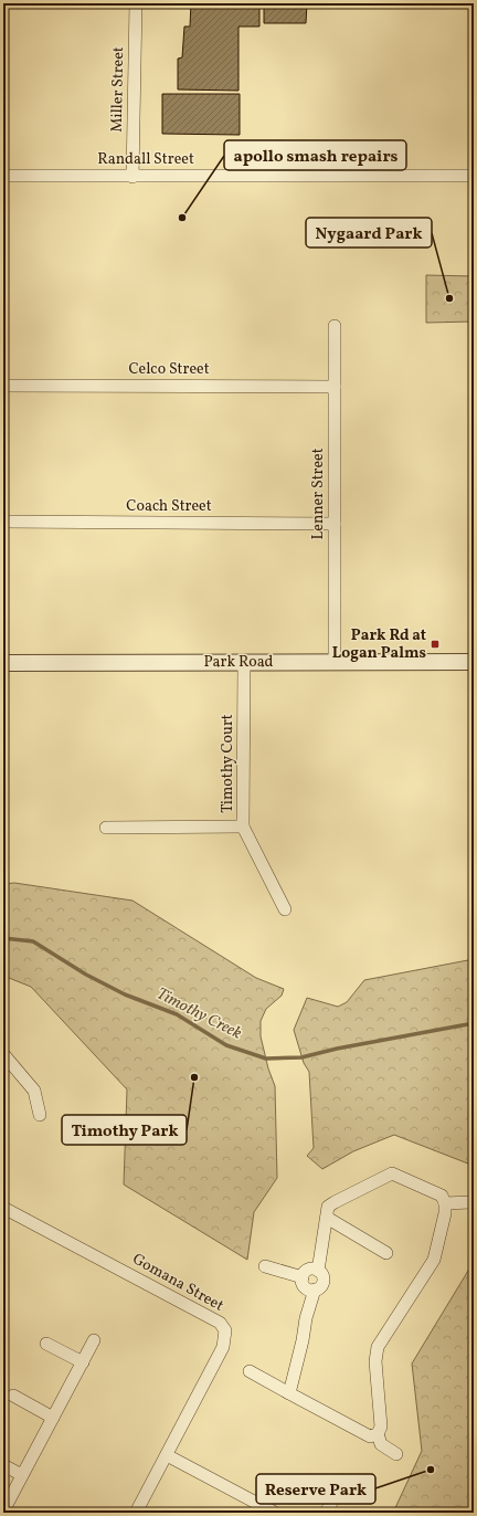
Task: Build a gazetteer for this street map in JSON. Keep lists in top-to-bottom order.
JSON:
{
  "streets": {
    "street": [
      "Miller Street",
      "Randall Street",
      "Celco Street",
      "Lenner Street",
      "Coach Street",
      "Park Road",
      "Timothy Court",
      "Gomana Street"
    ]
  },
  "crossings": [
    ["Miller Street", "Randall Street"],
    ["Celco Street", "Lenner Street"],
    ["Lenner Street", "Coach Street"],
    ["Lenner Street", "Park Road"],
    ["Park Road", "Timothy Court"]
  ],
  "water": ["Timothy Creek"],
  "places": {
    "other": [
      "apollo smash repairs",
      "Nygaard Park",
      "Timothy Park",
      "Reserve Park"
    ],
    "transit": ["Park Rd at Logan Palms"]
  }
}
